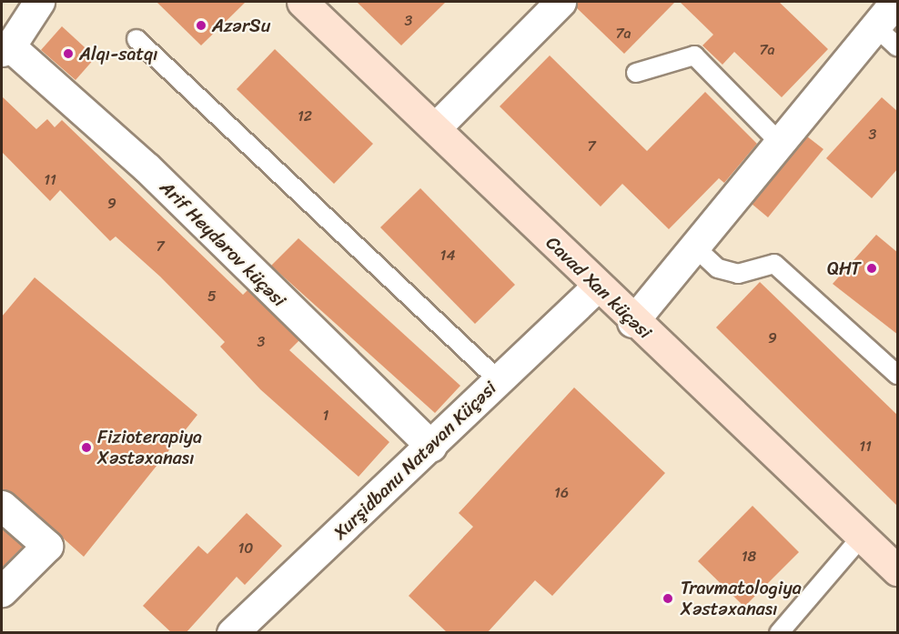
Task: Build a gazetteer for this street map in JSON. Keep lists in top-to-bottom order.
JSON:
{
  "streets": {
    "street": ["Arif Heydərov küçəsi", "Cavad Xan küçəsi", "Xurşidbanu Natəvan Küçəsi"]
  },
  "crossings": [
    ["Arif Heydərov küçəsi", "Xurşidbanu Natəvan Küçəsi"],
    ["Cavad Xan küçəsi", "Xurşidbanu Natəvan Küçəsi"]
  ],
  "places": [
    "AzərSu",
    "Alqı-satqı",
    "QHT",
    "Fizioterapiya Xəstəxanası",
    "Travmatologiya Xəstəxanası"
  ],
  "house_numbers": [
    "3",
    "7a",
    "7a",
    "12",
    "3",
    "7",
    "11",
    "9",
    "7",
    "14",
    "5",
    "9",
    "3",
    "1",
    "11",
    "16",
    "10",
    "18"
  ]
}
